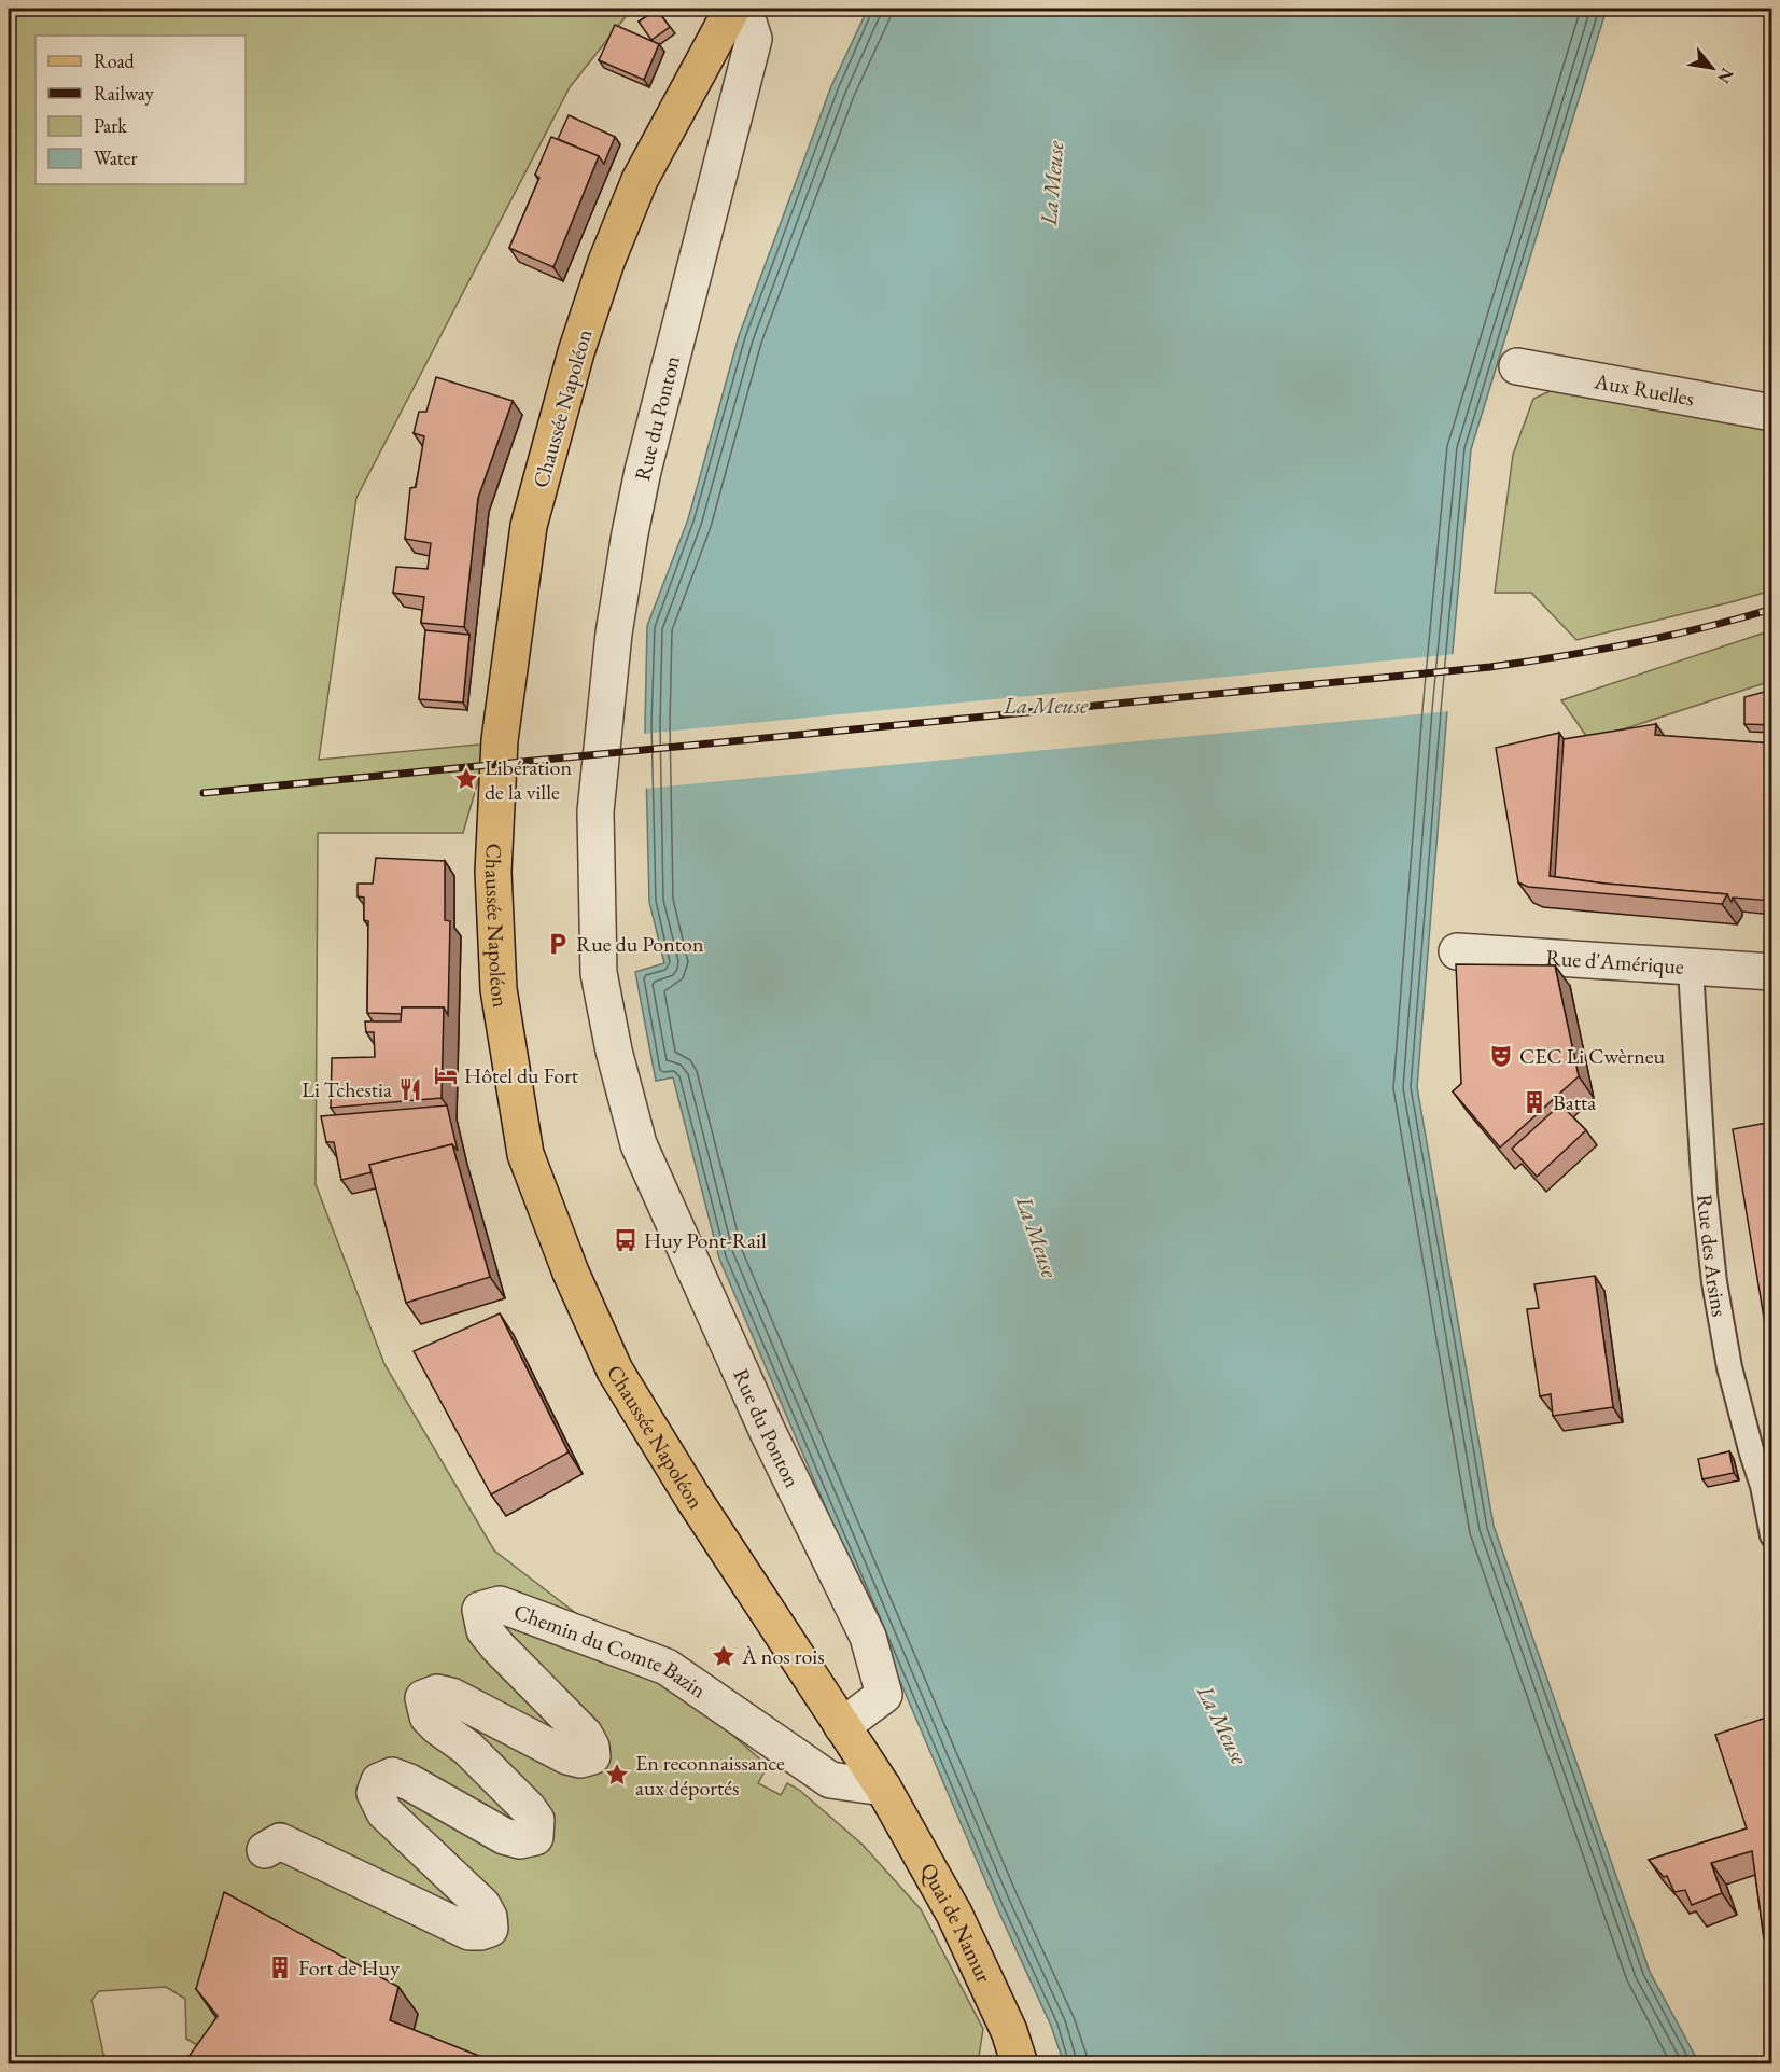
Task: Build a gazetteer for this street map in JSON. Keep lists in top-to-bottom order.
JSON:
{
  "streets": {
    "main road": ["Chaussée Napoléon", "Quai de Namur"],
    "street": [
      "Aux Ruelles",
      "Rue du Ponton",
      "Rue d'Amérique",
      "Chemin du Comte Bazin"
    ],
    "lane": ["Rue des Arsins"]
  },
  "crossings": [
    ["Chaussée Napoléon", "Rue du Ponton"],
    ["Chaussée Napoléon", "Chemin du Comte Bazin"],
    ["Chaussée Napoléon", "Quai de Namur"],
    ["Rue d'Amérique", "Rue des Arsins"],
    ["Chemin du Comte Bazin", "Quai de Namur"]
  ],
  "water": ["La Meuse"],
  "places": {
    "place": ["Libération de la ville", "À nos rois", "En reconnaissance aux déportés"],
    "parking": ["Rue du Ponton"],
    "theatre": ["CEC Li Cwèrneu"],
    "hotel": ["Hôtel du Fort"],
    "restaurant": ["Li Tchestia"],
    "building": ["Batta", "Fort de Huy"],
    "bus stop": ["Huy Pont-Rail"]
  },
  "legend": [
    "Road",
    "Railway",
    "Park",
    "Water"
  ],
  "north": "bottom right"
}
